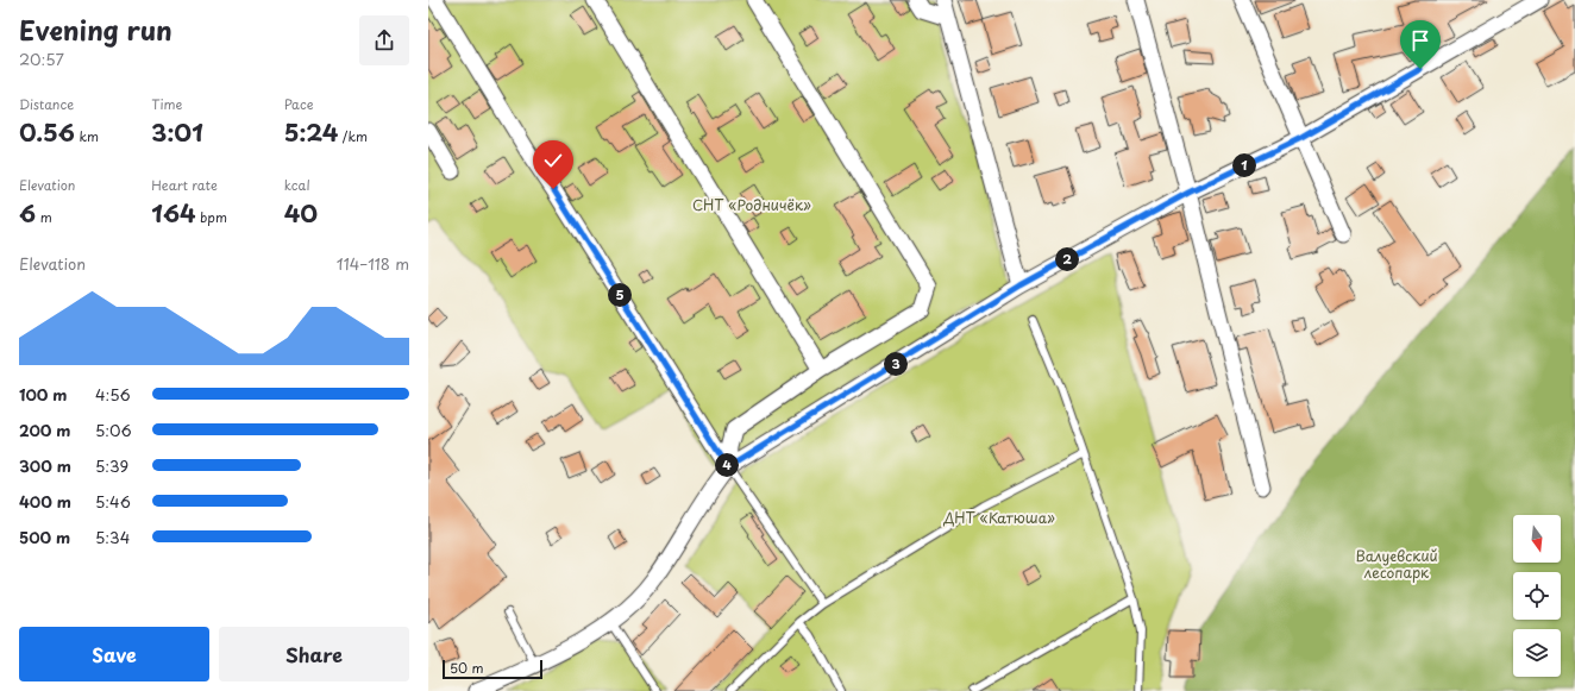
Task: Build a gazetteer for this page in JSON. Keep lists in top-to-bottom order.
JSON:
{
  "parks": ["СНТ «Родничёк»", "ДНТ «Катюша»", "Валуевский лесопарк"],
  "scale_bar": "50 m",
  "north": "bottom",
  "page": {
    "heading": ["Evening run", "20:57"],
    "stats": [
      ["Distance", "0.56 km"],
      ["Time", "3:01"],
      ["Pace", "5:24 /km"],
      ["Elevation", "6 m"],
      ["Heart rate", "164 bpm"],
      ["kcal", "40"]
    ],
    "pins": [
      "1",
      "2",
      "5",
      "3",
      "4"
    ],
    "chart": ["Elevation", "114–118 m"],
    "list": [
      {
        "name": "100 m",
        "note": "4:56"
      },
      {
        "name": "200 m",
        "note": "5:06"
      },
      {
        "name": "300 m",
        "note": "5:39"
      },
      {
        "name": "400 m",
        "note": "5:46"
      },
      {
        "name": "500 m",
        "note": "5:34"
      }
    ],
    "buttons": ["Save", "Share"],
    "scale": "50 m"
  }
}
